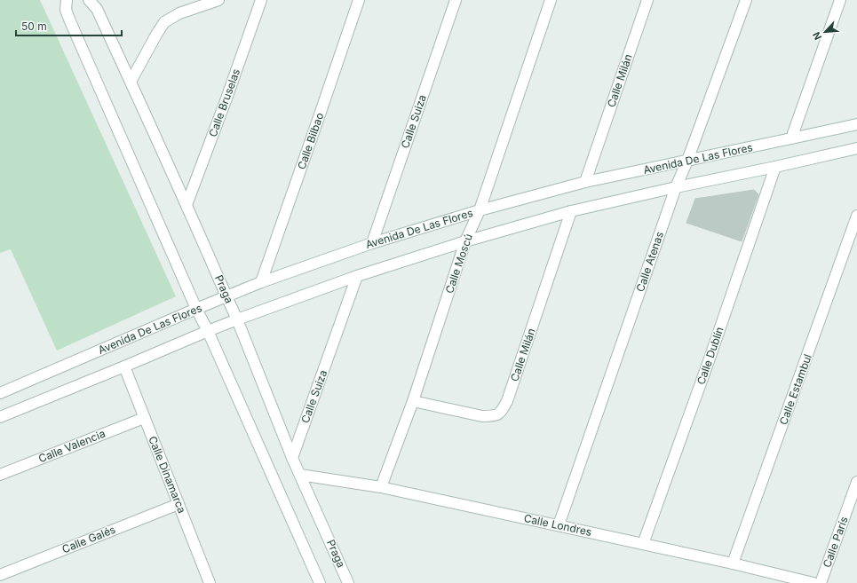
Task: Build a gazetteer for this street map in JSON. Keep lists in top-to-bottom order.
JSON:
{
  "streets": {
    "street": [
      "Calle Milán",
      "Calle Bruselas",
      "Calle Suiza",
      "Calle Bilbao",
      "Avenida De Las Flores",
      "Calle Atenas",
      "Calle Moscú",
      "Praga",
      "Calle Dublín",
      "Calle Estambul",
      "Calle Valencia",
      "Calle Dinamarca",
      "Calle Londres",
      "Calle Galés",
      "Calle París"
    ]
  },
  "crossings": [
    ["Calle Milán", "Avenida De Las Flores"],
    ["Calle Milán", "Calle Moscú"],
    ["Calle Bruselas", "Praga"],
    ["Calle Suiza", "Avenida De Las Flores"],
    ["Calle Suiza", "Praga"],
    ["Calle Bilbao", "Avenida De Las Flores"],
    ["Avenida De Las Flores", "Calle Atenas"],
    ["Avenida De Las Flores", "Calle Moscú"],
    ["Avenida De Las Flores", "Praga"],
    ["Calle Atenas", "Calle Londres"],
    ["Calle Moscú", "Calle Londres"],
    ["Praga", "Calle Londres"],
    ["Calle Dublín", "Calle Londres"],
    ["Calle Estambul", "Calle Londres"],
    ["Calle Valencia", "Calle Dinamarca"],
    ["Calle Dinamarca", "Calle Galés"]
  ],
  "scale_bar": "50 m",
  "north": "bottom left"
}
